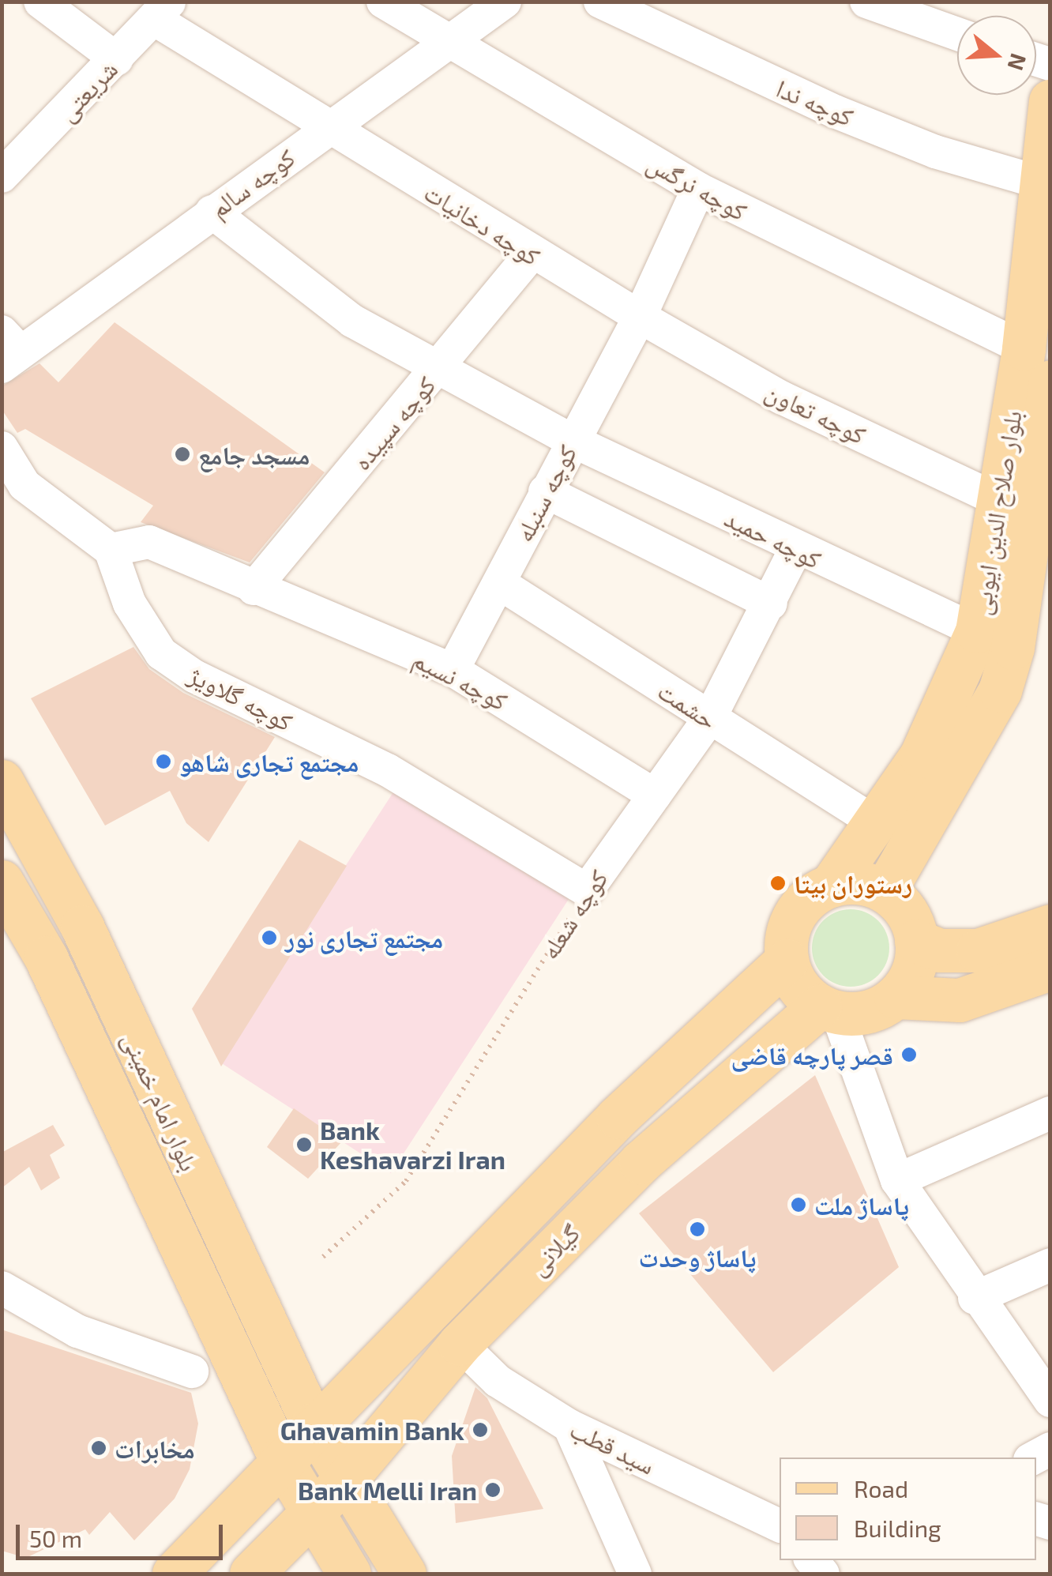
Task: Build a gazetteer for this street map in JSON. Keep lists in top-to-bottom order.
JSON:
{
  "streets": {
    "main road": ["بلوار صلاح الدین ایوبی", "بلوار امام خمینی", "گیلانی"],
    "street": [
      "شریعتی",
      "کوچه ندا",
      "کوچه سالم",
      "کوچه نرگس",
      "کوچه دخانیات",
      "کوچه تعاون",
      "کوچه سپیده",
      "کوچه سنبله",
      "کوچه حمید",
      "کوچه نسیم",
      "کوچه گلاویژ",
      "حشمت",
      "کوچه شعله",
      "سید قطب"
    ]
  },
  "crossings": [
    ["کوچه ندا", "بلوار صلاح الدین ایوبی"],
    ["کوچه سالم", "کوچه نرگس"],
    ["کوچه سالم", "کوچه دخانیات"],
    ["کوچه سالم", "کوچه حمید"],
    ["کوچه نرگس", "کوچه سنبله"],
    ["کوچه نرگس", "بلوار صلاح الدین ایوبی"],
    ["کوچه دخانیات", "کوچه تعاون"],
    ["کوچه دخانیات", "کوچه سپیده"],
    ["کوچه دخانیات", "کوچه سنبله"],
    ["کوچه تعاون", "کوچه سنبله"],
    ["کوچه تعاون", "بلوار صلاح الدین ایوبی"],
    ["کوچه سپیده", "کوچه حمید"],
    ["کوچه سپیده", "کوچه نسیم"],
    ["کوچه سنبله", "کوچه حمید"],
    ["کوچه سنبله", "کوچه نسیم"],
    ["کوچه سنبله", "حشمت"],
    ["بلوار صلاح الدین ایوبی", "کوچه حمید"],
    ["بلوار صلاح الدین ایوبی", "حشمت"],
    ["بلوار صلاح الدین ایوبی", "گیلانی"],
    ["کوچه حمید", "کوچه شعله"],
    ["کوچه نسیم", "کوچه گلاویژ"],
    ["کوچه نسیم", "کوچه شعله"],
    ["کوچه گلاویژ", "کوچه شعله"],
    ["حشمت", "کوچه شعله"],
    ["بلوار امام خمینی", "گیلانی"],
    ["گیلانی", "سید قطب"]
  ],
  "places": [
    "مسجد جامع",
    "مجتمع تجاری شاهو",
    "رستوران بیتا",
    "مجتمع تجاری نور",
    "قصر پارچه قاضی",
    "Bank Keshavarzi Iran",
    "پاساژ ملت",
    "پاساژ وحدت",
    "Ghavamin Bank",
    "مخابرات",
    "Bank Melli Iran"
  ],
  "legend": ["Road", "Building"],
  "scale_bar": "50 m",
  "north": "right"
}
